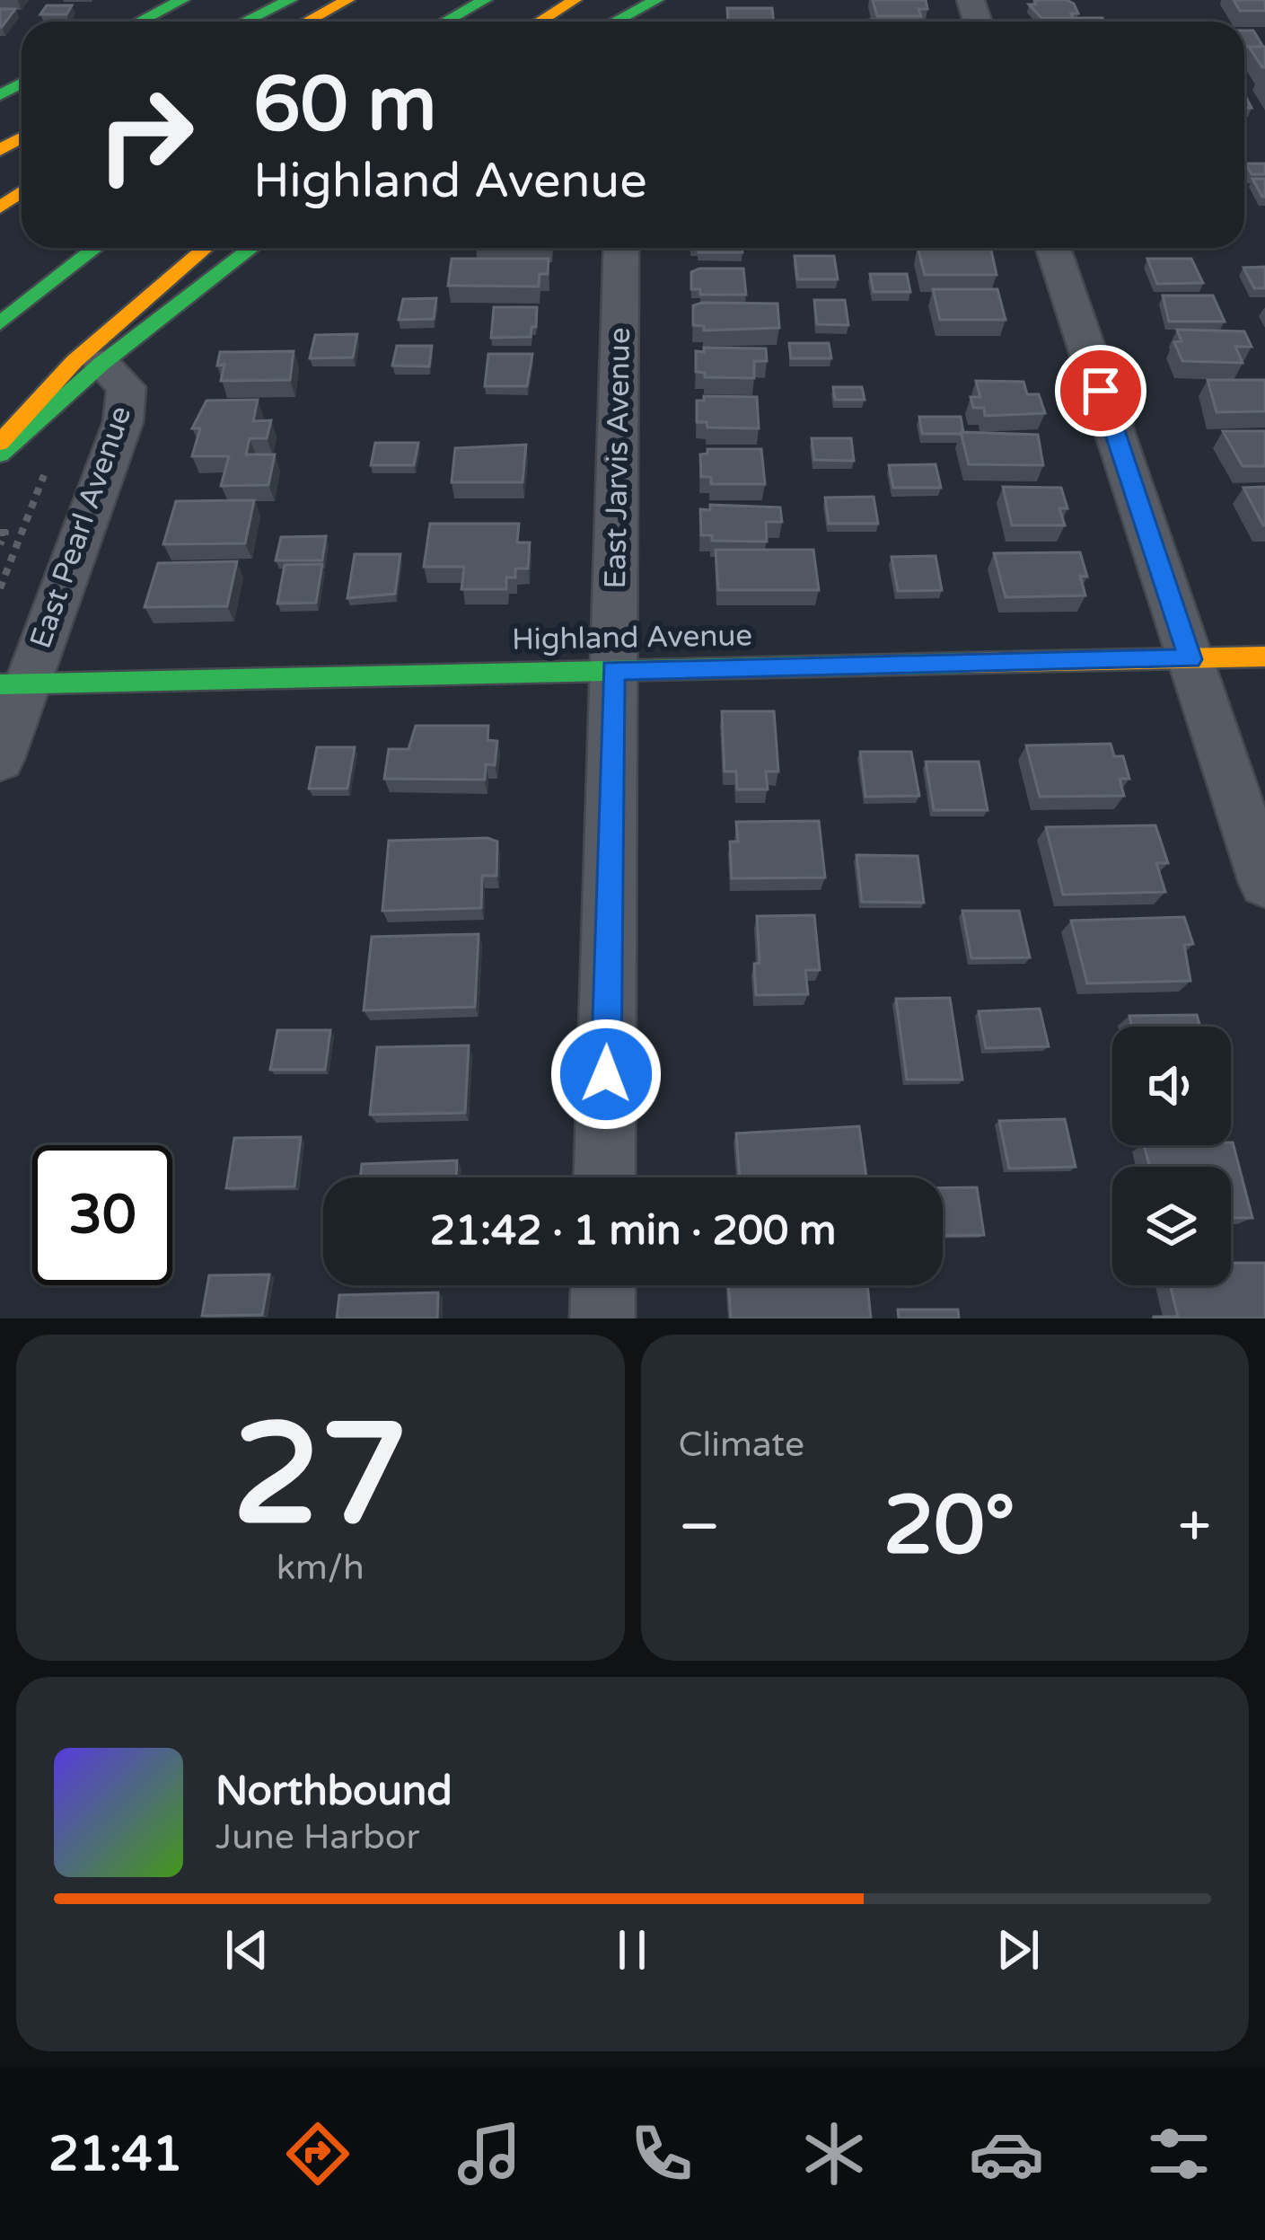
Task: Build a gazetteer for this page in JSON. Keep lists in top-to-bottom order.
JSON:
{
  "streets": {
    "main road": ["Highland Avenue"],
    "street": ["East Jarvis Avenue", "East Pearl Avenue"]
  },
  "crossings": [
    ["East Jarvis Avenue", "Highland Avenue"],
    ["East Pearl Avenue", "Highland Avenue"]
  ],
  "page": {
    "turn": ["60 m", "Highland Avenue"],
    "limit": "30",
    "trip": "21:42 · 1 min · 200 m",
    "tile": [
      ["27", "km/h"],
      "Climate"
    ],
    "heat": ["−", "20°", "+"],
    "song": ["Northbound", "June Harbor"],
    "tabs": "21:41"
  }
}
